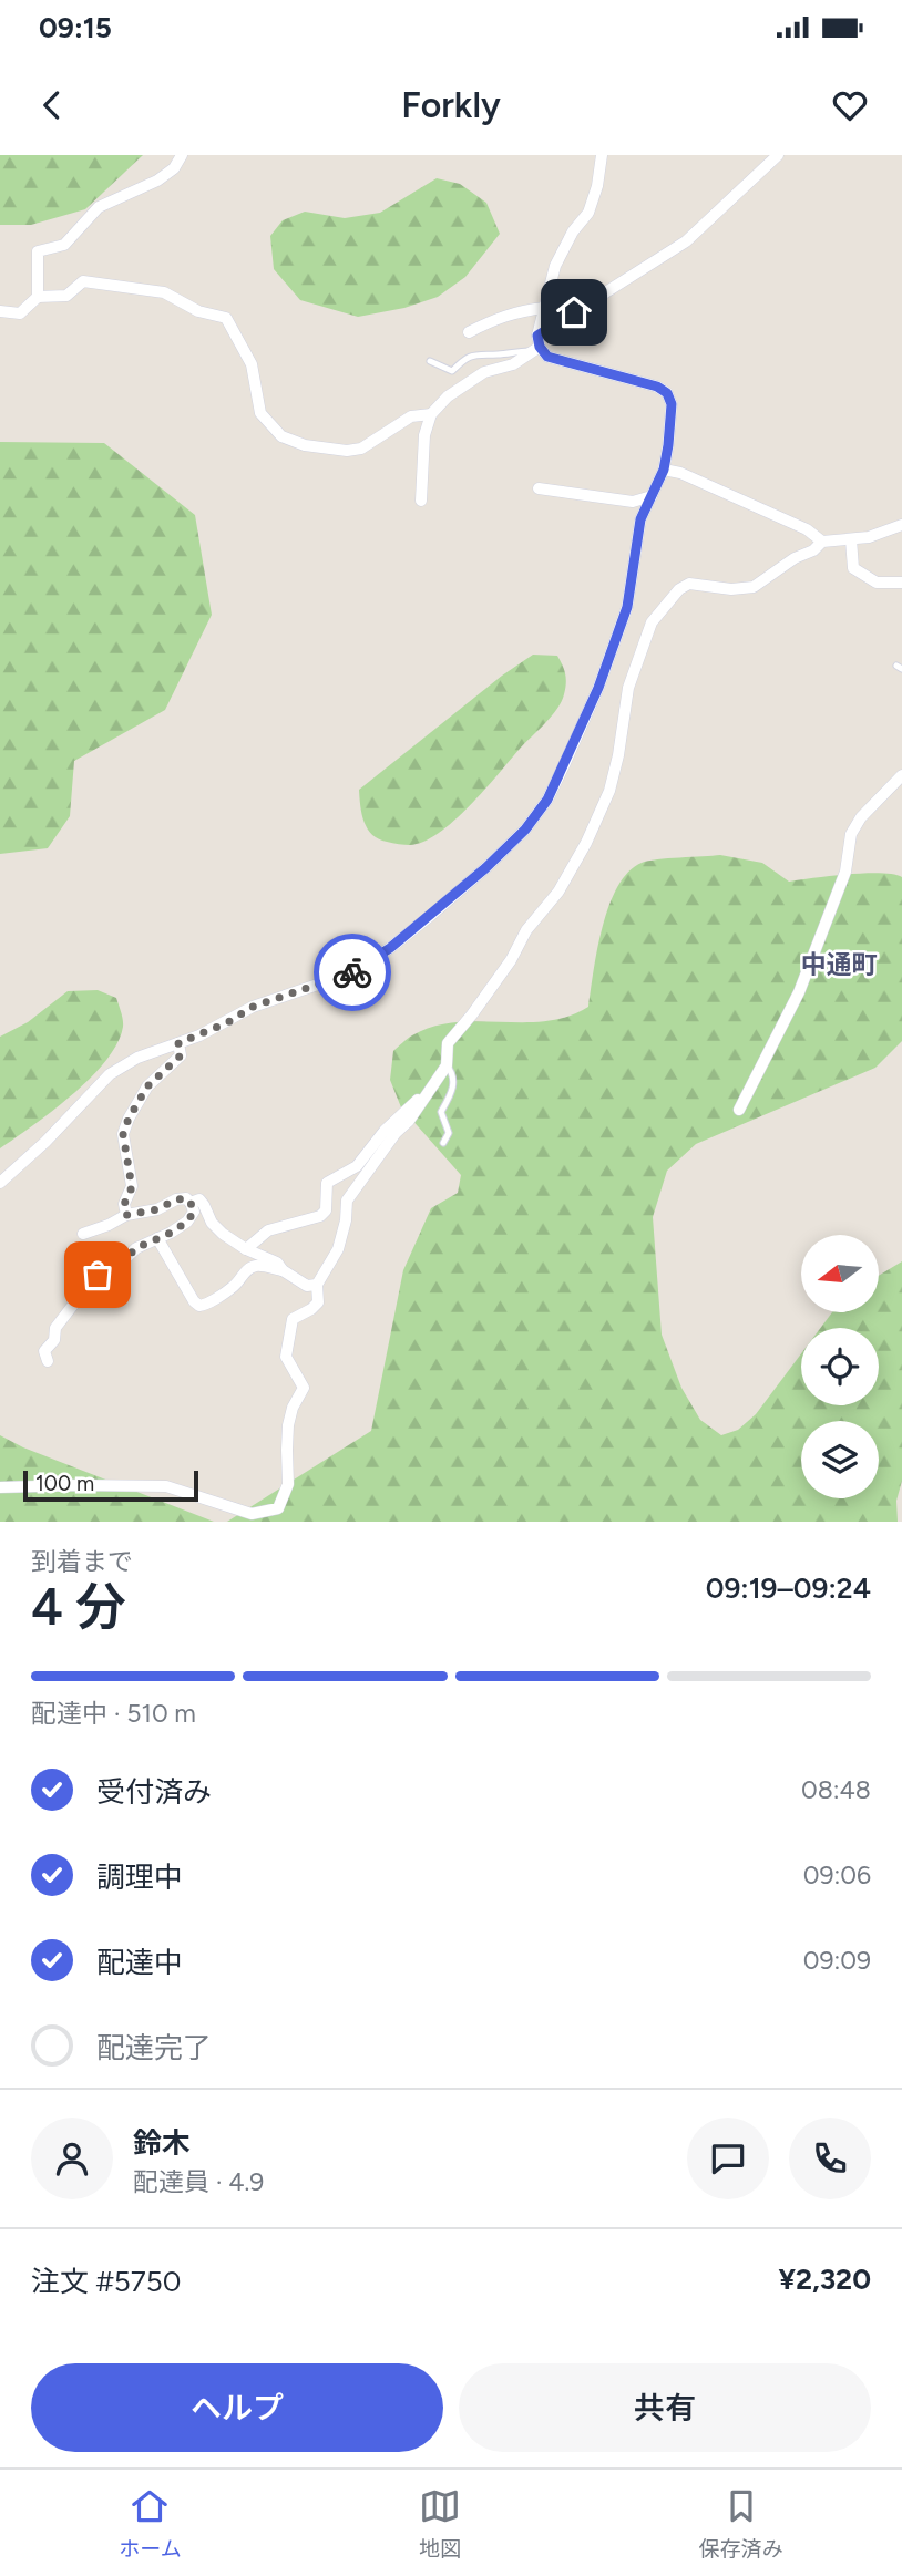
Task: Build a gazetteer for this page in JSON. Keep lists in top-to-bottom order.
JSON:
{
  "districts": ["中通町"],
  "scale_bar": "100 m",
  "north": "left",
  "page": {
    "status": "09:15",
    "header": "Forkly",
    "scale": "100 m",
    "heading": ["4 分", "到着まで", "09:19–09:24"],
    "panel": [
      "鈴木",
      "配達員 · 4.9",
      "注文 #5750",
      "¥2,320"
    ],
    "bar": "配達中 · 510 m",
    "list": [
      ["受付済み", "08:48"],
      ["調理中", "09:06"],
      ["配達中", "09:09"],
      "配達完了"
    ],
    "buttons": ["ヘルプ", "共有"],
    "tabs": ["ホーム", "地図", "保存済み"]
  }
}
